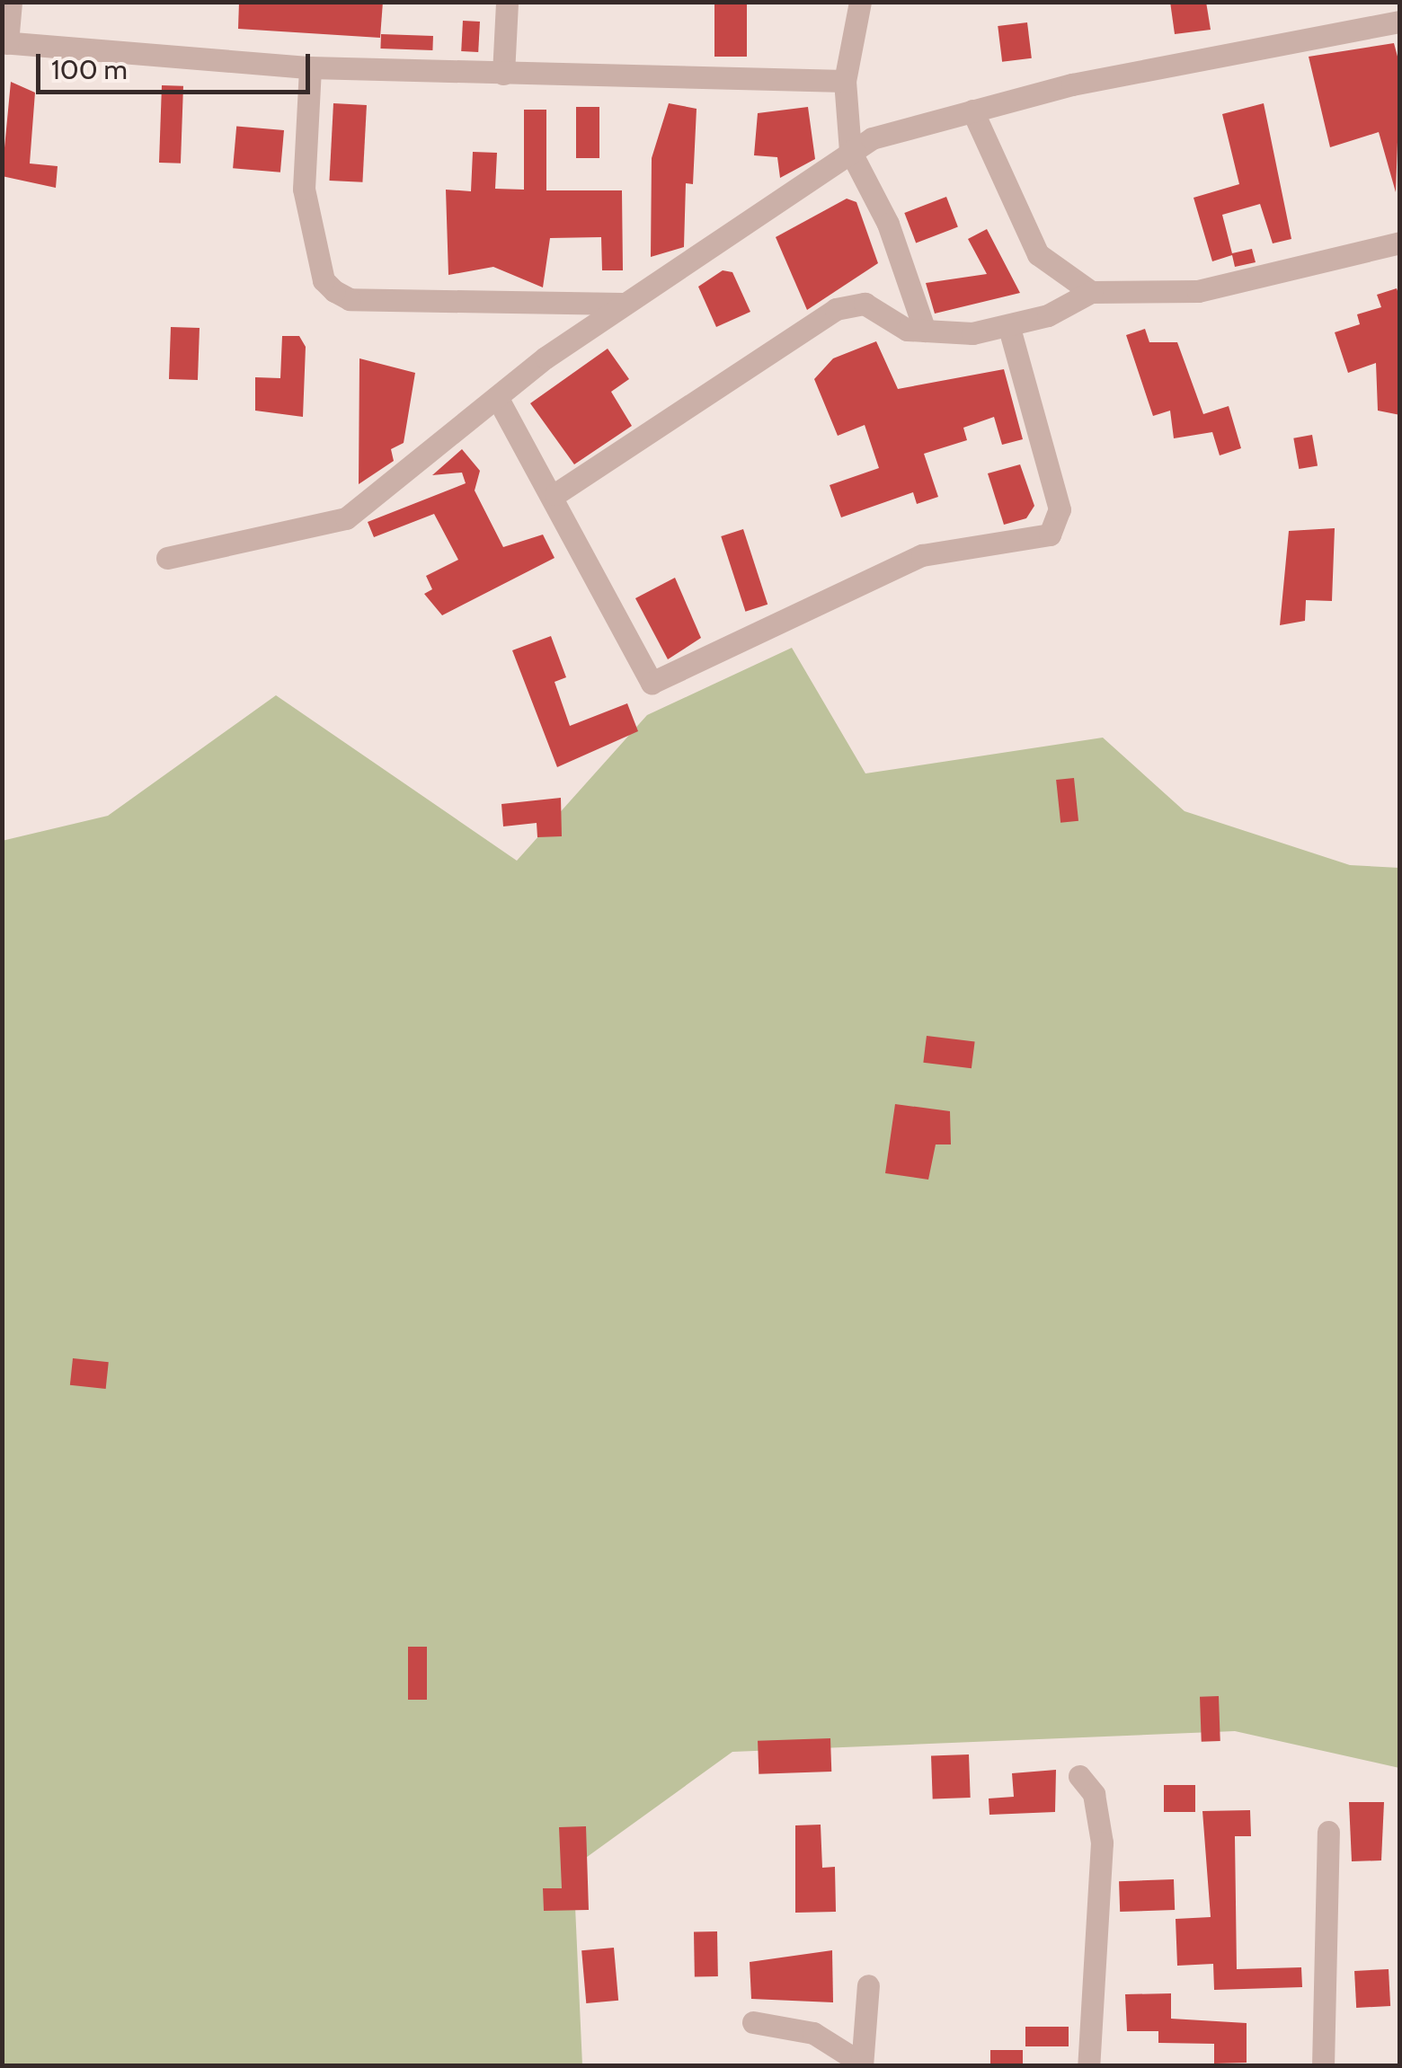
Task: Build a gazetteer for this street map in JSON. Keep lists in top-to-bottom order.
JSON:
{
  "scale_bar": "100 m"
}
